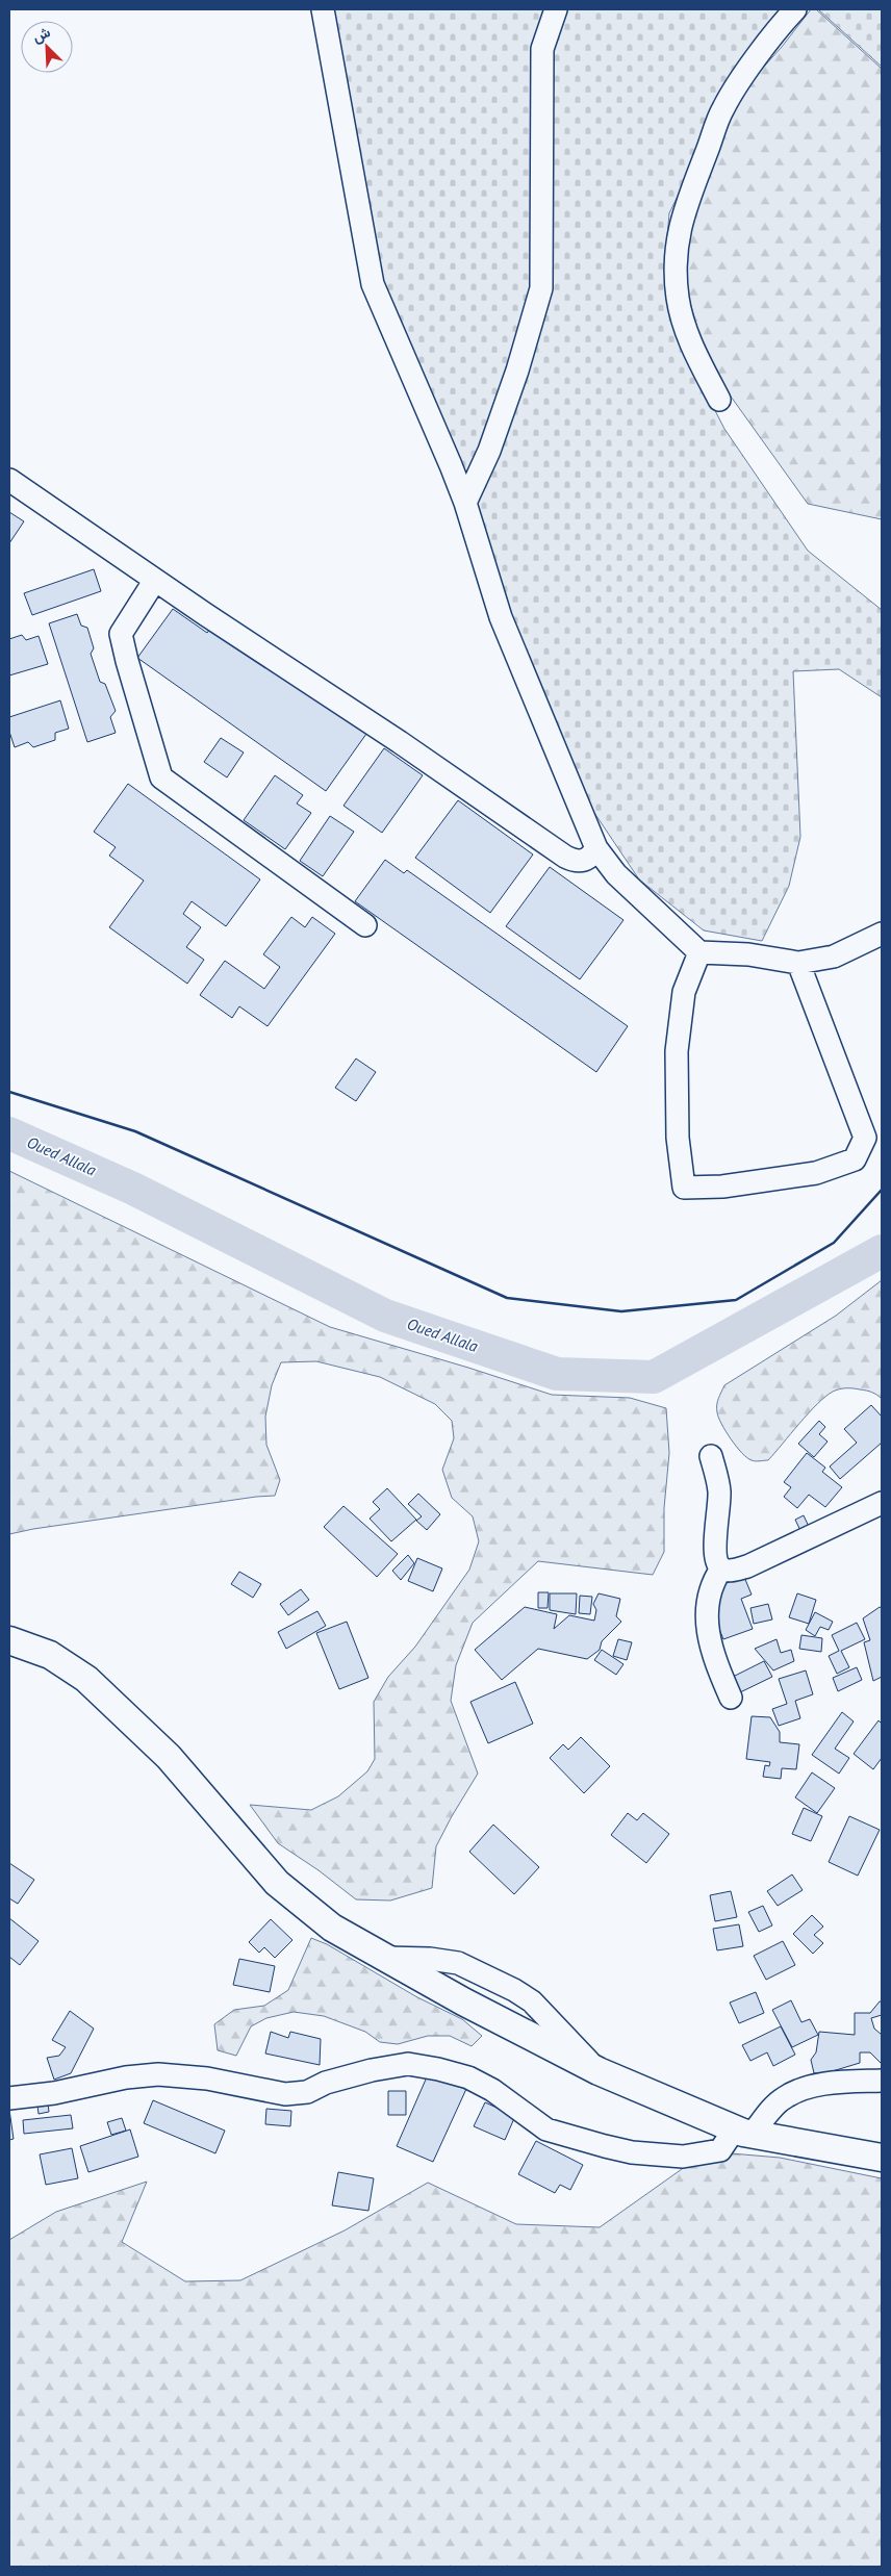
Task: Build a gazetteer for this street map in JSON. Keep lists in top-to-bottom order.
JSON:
{
  "water": ["Oued Allala"],
  "north": "top left"
}
